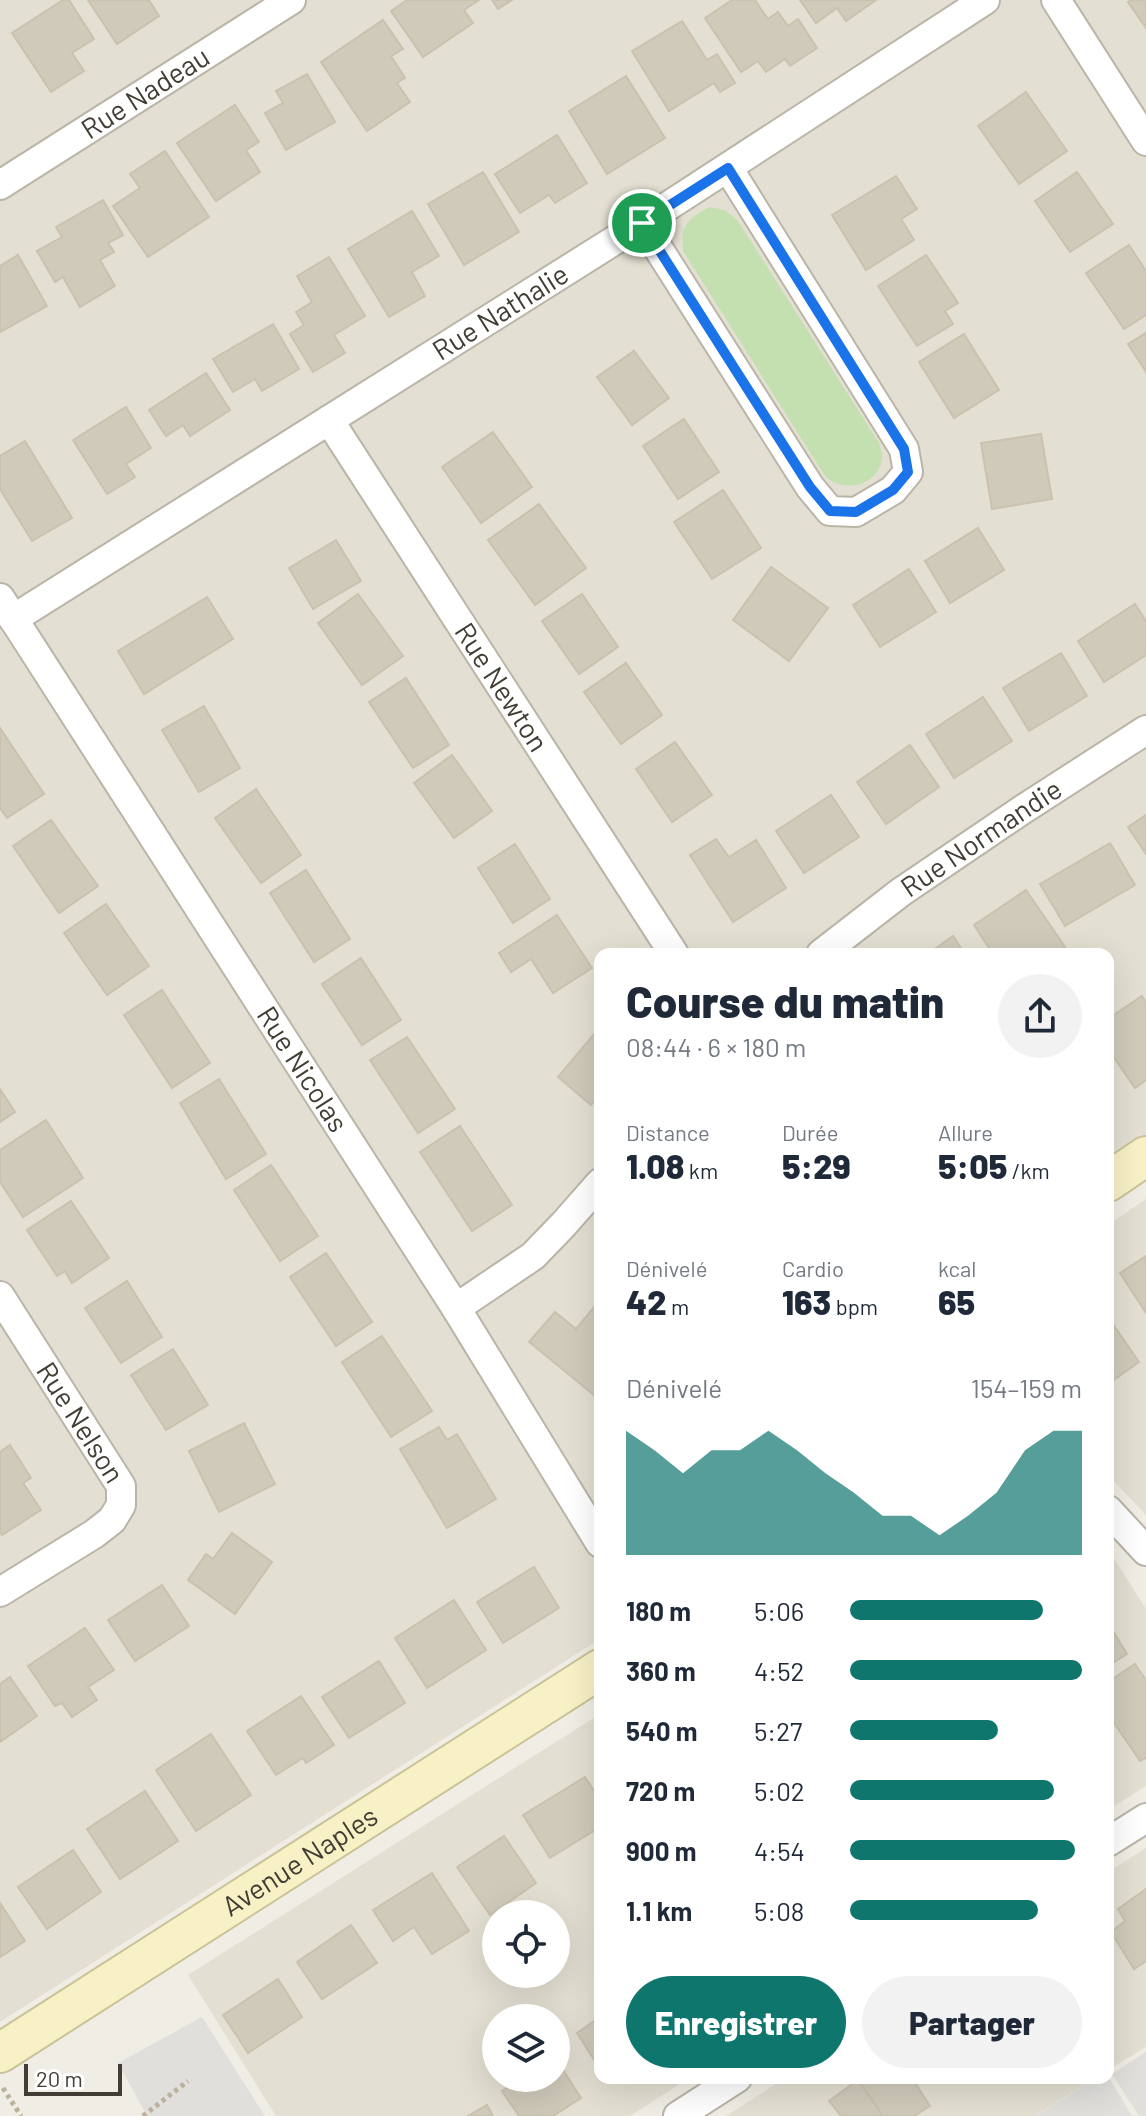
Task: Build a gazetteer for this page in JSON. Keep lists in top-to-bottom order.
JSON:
{
  "streets": {
    "street": [
      "Rue Nadeau",
      "Rue Nathalie",
      "Rue Newton",
      "Rue Normandie",
      "Rue Nicolas",
      "Rue Nelson",
      "Avenue Naples"
    ]
  },
  "crossings": [
    ["Rue Nathalie", "Rue Newton"],
    ["Rue Nathalie", "Rue Nicolas"]
  ],
  "scale_bar": "20 m",
  "page": {
    "heading": ["Course du matin", "08:44 · 6 × 180 m"],
    "stats": [
      ["Distance", "1.08 km"],
      ["Durée", "5:29"],
      ["Allure", "5:05 /km"],
      ["Dénivelé", "42 m"],
      ["Cardio", "163 bpm"],
      ["kcal", "65"]
    ],
    "chart": ["Dénivelé", "154–159 m"],
    "list": [
      {
        "name": "180 m",
        "note": "5:06"
      },
      {
        "name": "360 m",
        "note": "4:52"
      },
      {
        "name": "540 m",
        "note": "5:27"
      },
      {
        "name": "720 m",
        "note": "5:02"
      },
      {
        "name": "900 m",
        "note": "4:54"
      },
      {
        "name": "1.1 km",
        "note": "5:08"
      }
    ],
    "buttons": ["Enregistrer", "Partager"],
    "scale": "20 m"
  }
}
